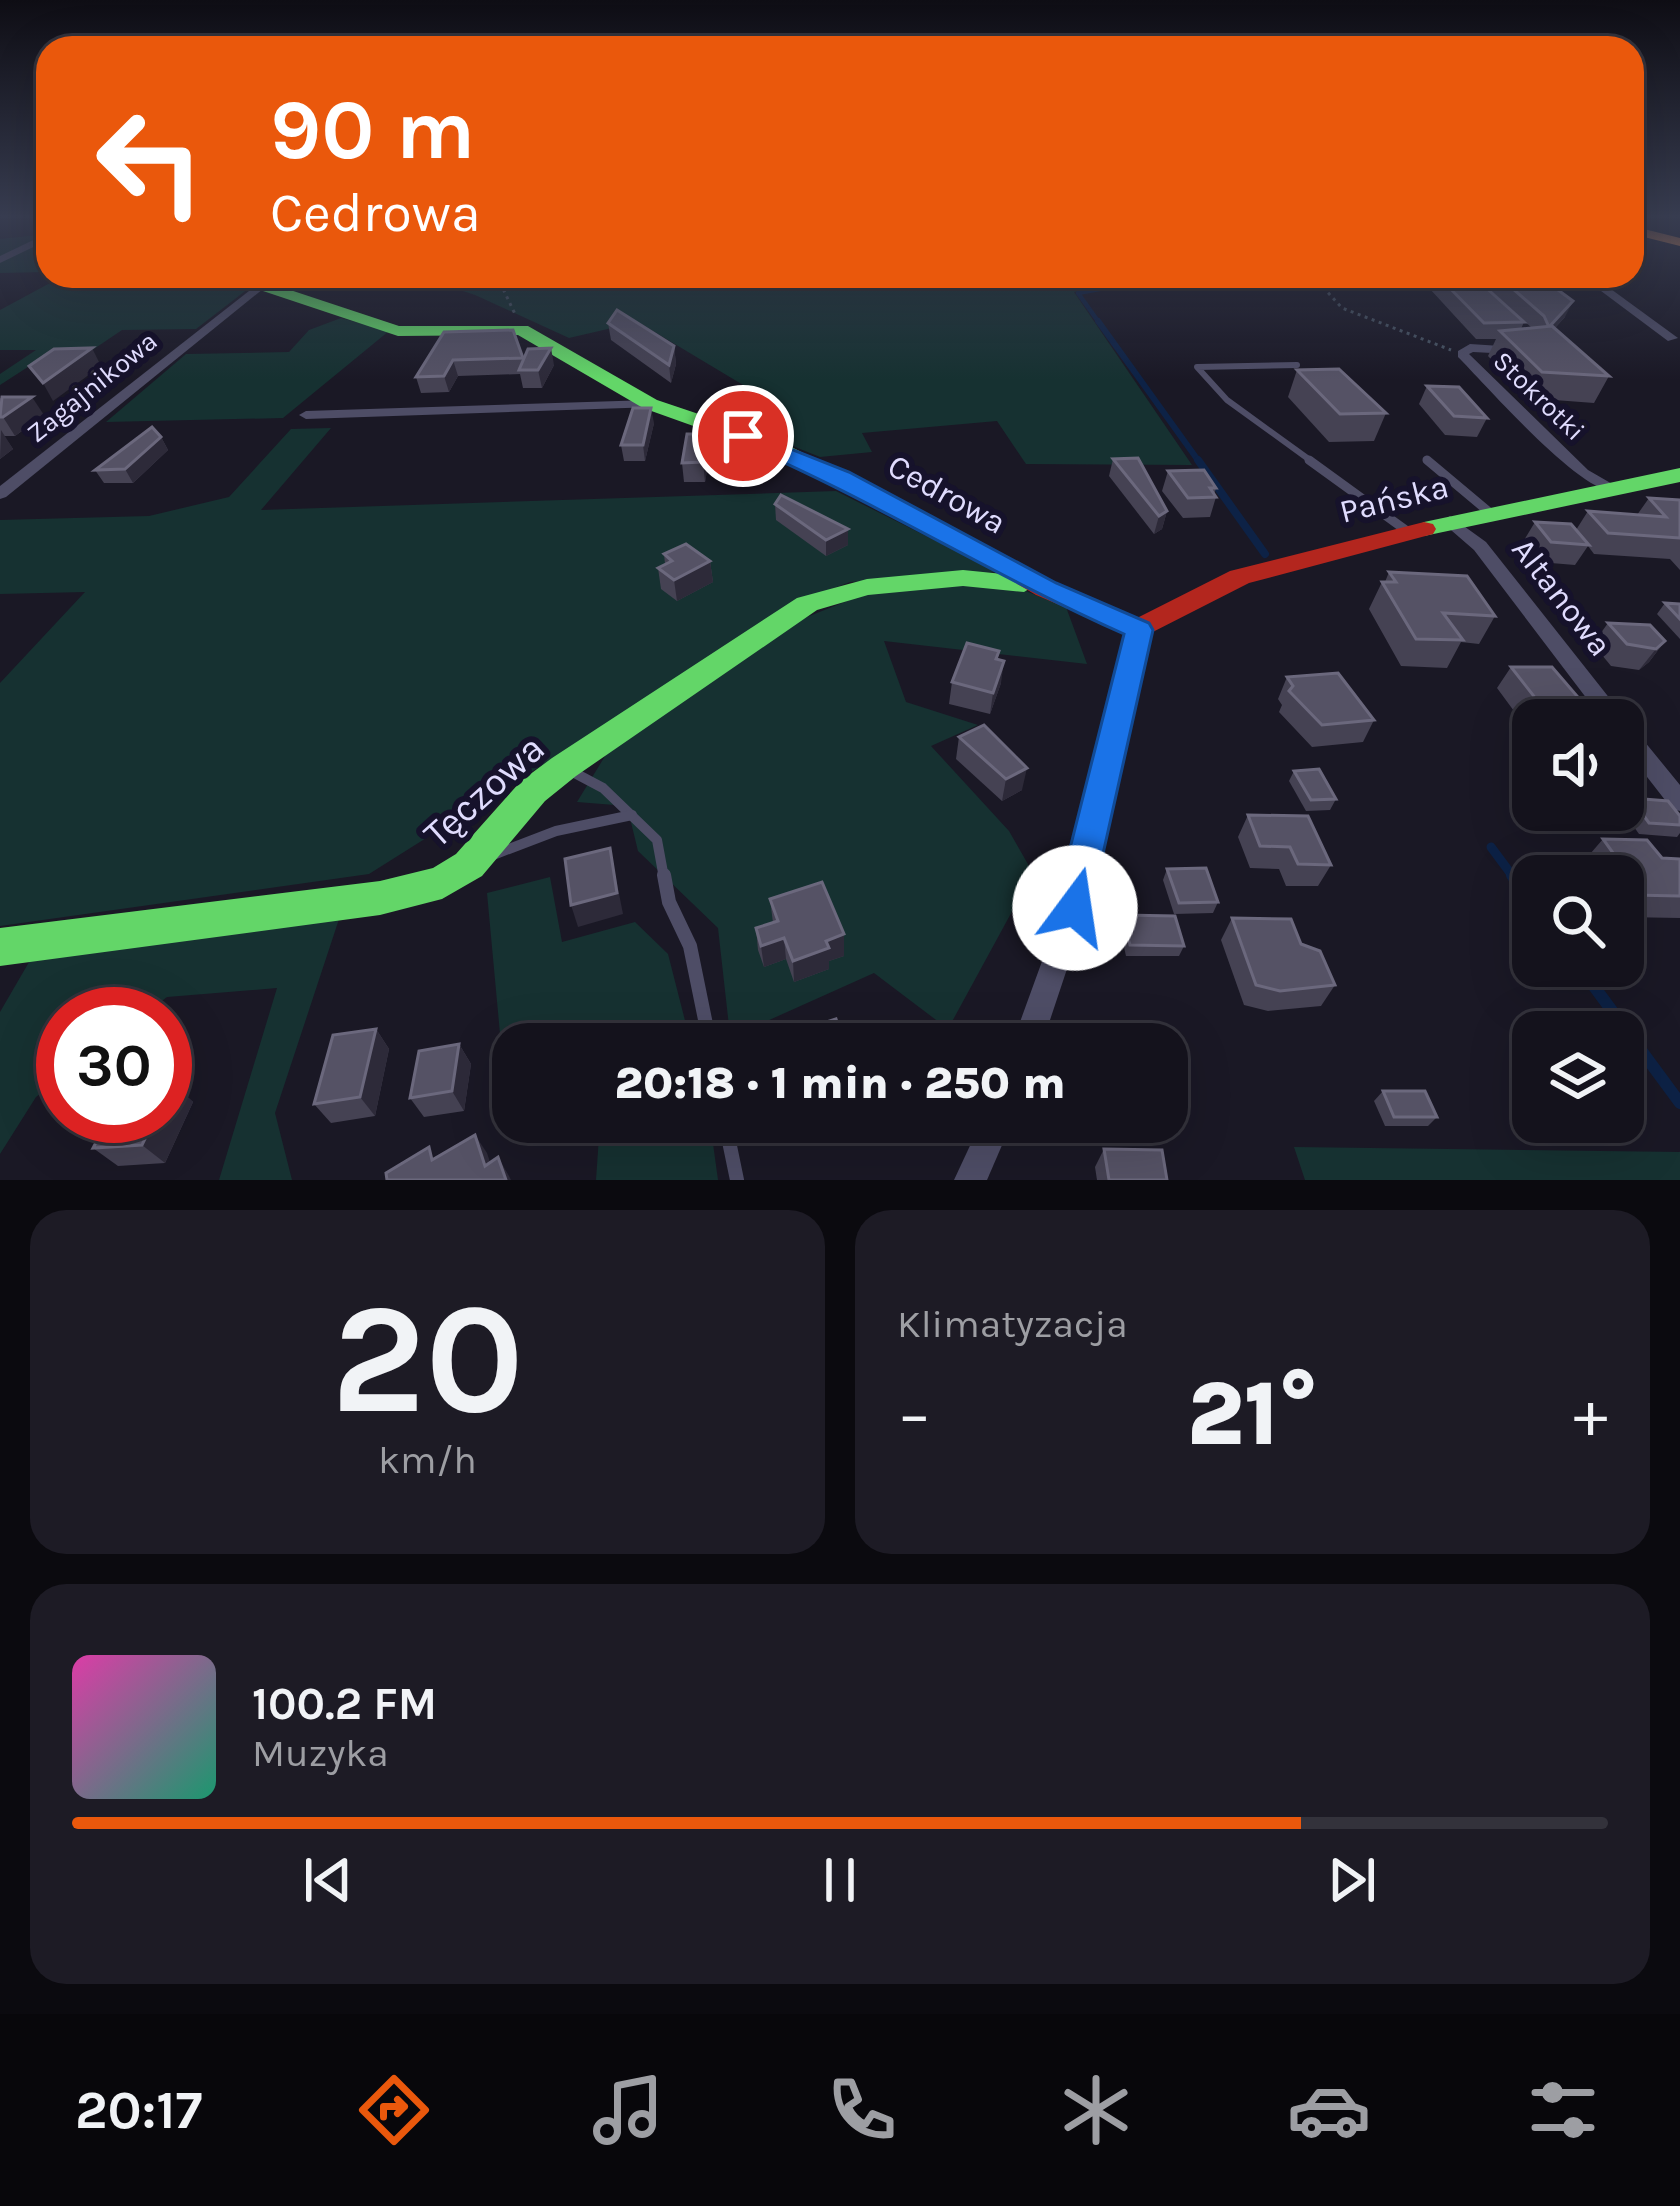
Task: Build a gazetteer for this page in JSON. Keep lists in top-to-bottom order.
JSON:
{
  "streets": {
    "street": [
      "Zagajnikowa",
      "Stokrotki",
      "Cedrowa",
      "Pańska",
      "Altanowa",
      "Tęczowa"
    ]
  },
  "crossings": [
    ["Stokrotki", "Pańska"],
    ["Cedrowa", "Pańska"],
    ["Cedrowa", "Tęczowa"],
    ["Pańska", "Altanowa"]
  ],
  "page": {
    "turn": ["90 m", "Cedrowa"],
    "limit": "30",
    "trip": "20:18 · 1 min · 250 m",
    "tile": [
      ["20", "km/h"],
      "Klimatyzacja"
    ],
    "heat": ["−", "21°", "+"],
    "song": ["100.2 FM", "Muzyka"],
    "tabs": "20:17"
  }
}
